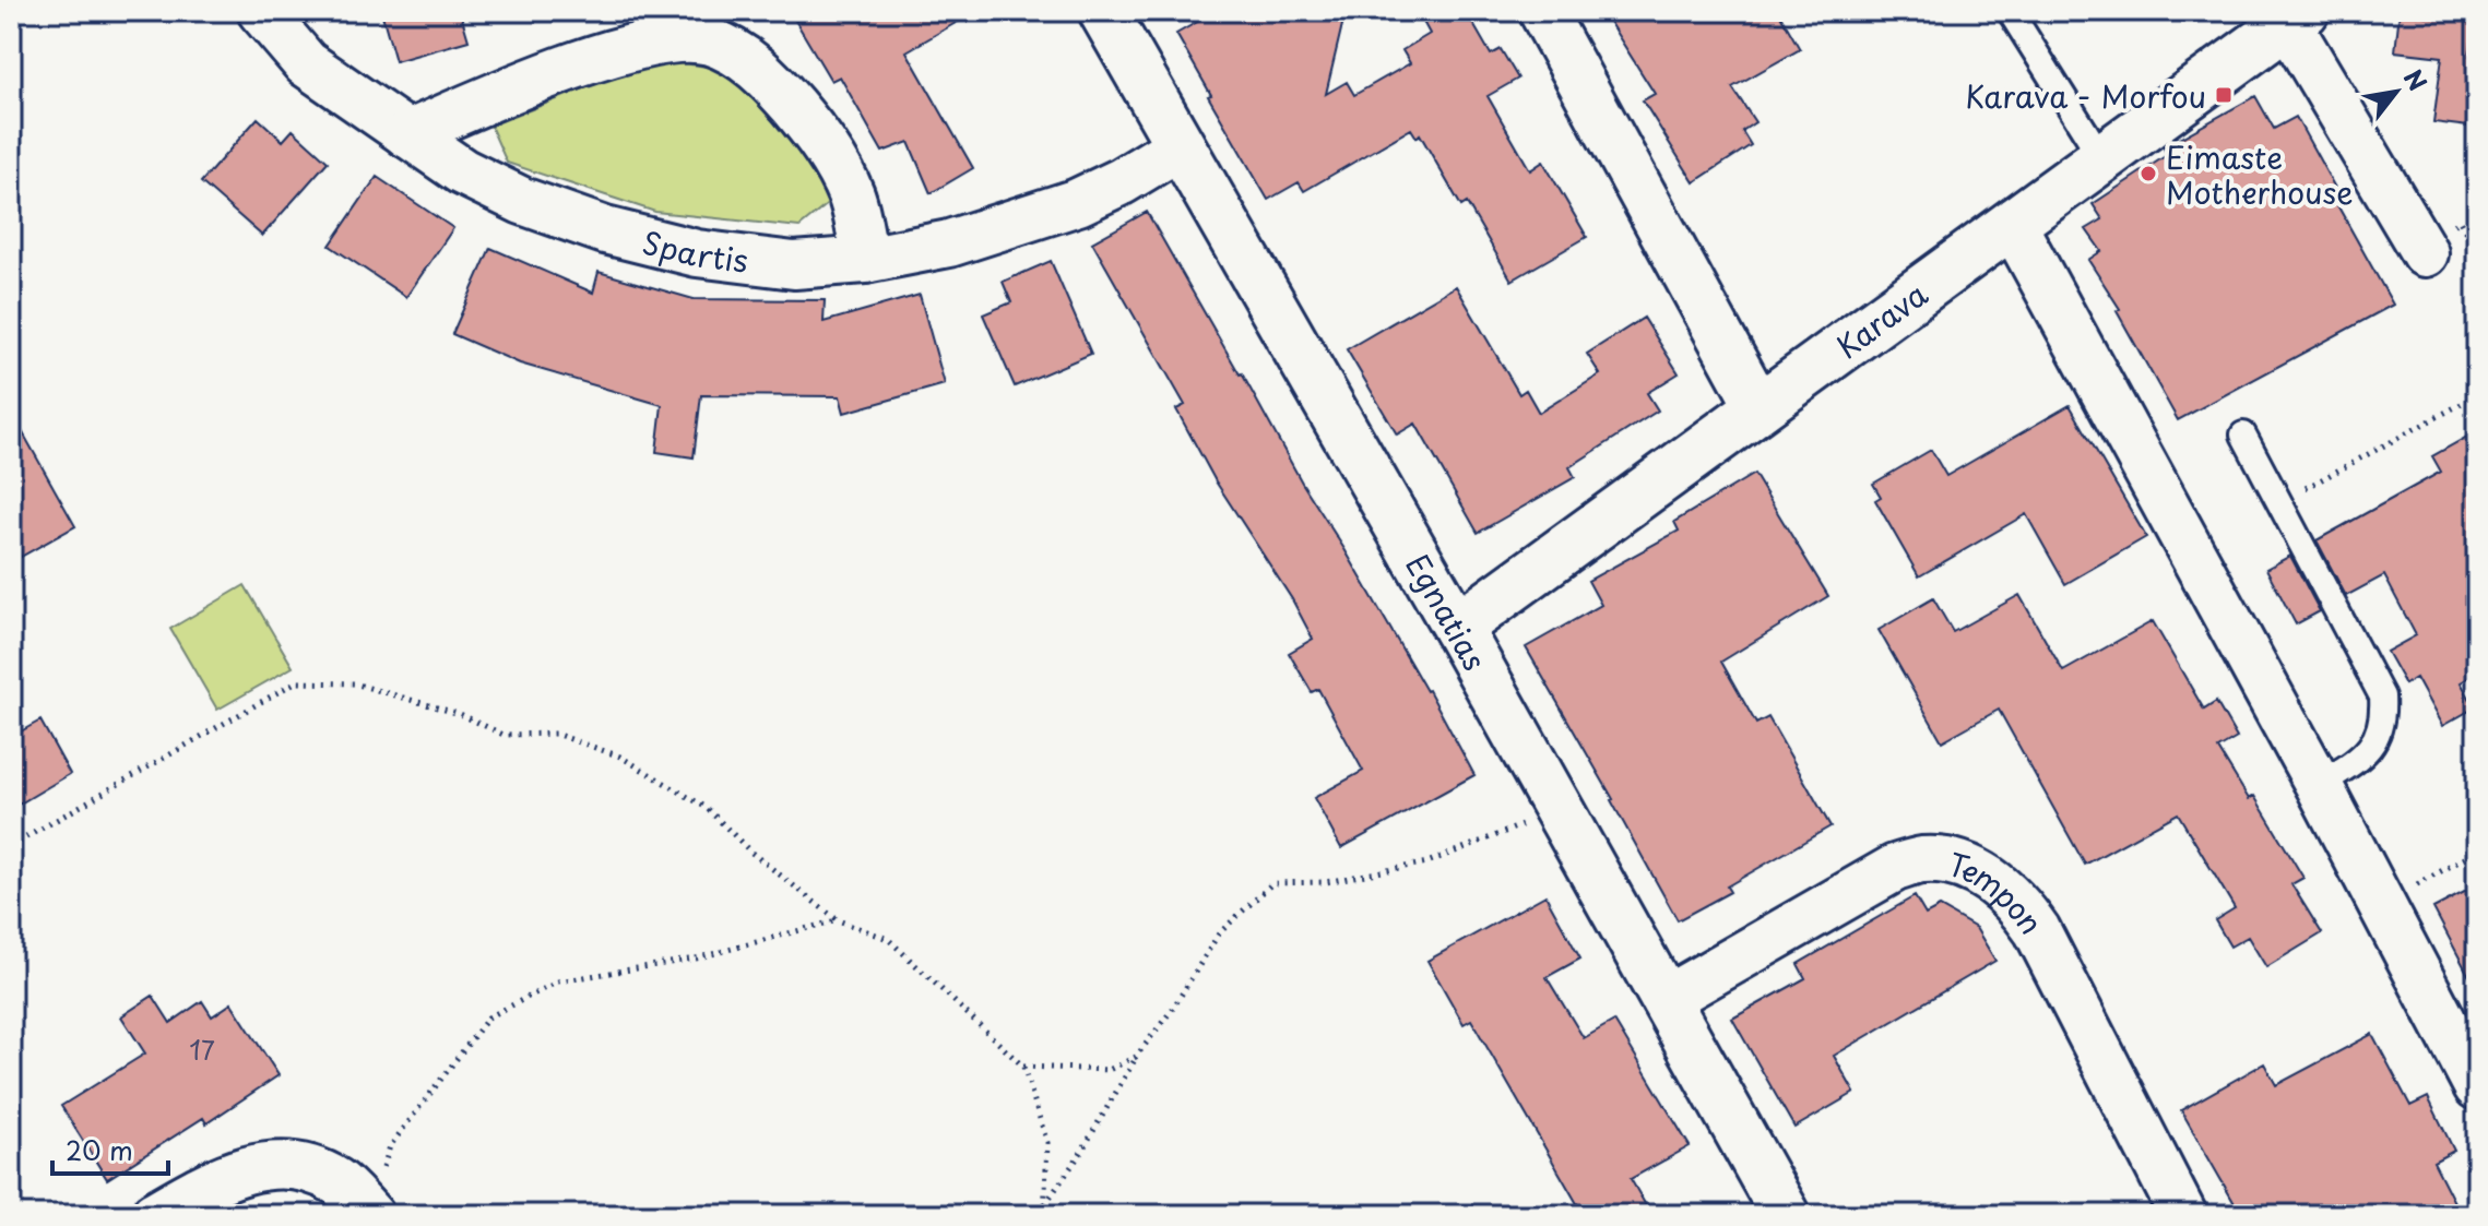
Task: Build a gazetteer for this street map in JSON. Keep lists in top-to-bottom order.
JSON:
{
  "streets": {
    "street": [
      "Spartis",
      "Karava",
      "Egnatias",
      "Tempon"
    ]
  },
  "crossings": [
    ["Spartis", "Egnatias"],
    ["Karava", "Egnatias"],
    ["Egnatias", "Tempon"]
  ],
  "places": {
    "transit": ["Karava - Morfou"],
    "other": ["Eimaste Motherhouse"]
  },
  "house_numbers": ["17"],
  "scale_bar": "20 m",
  "north": "top right"
}
